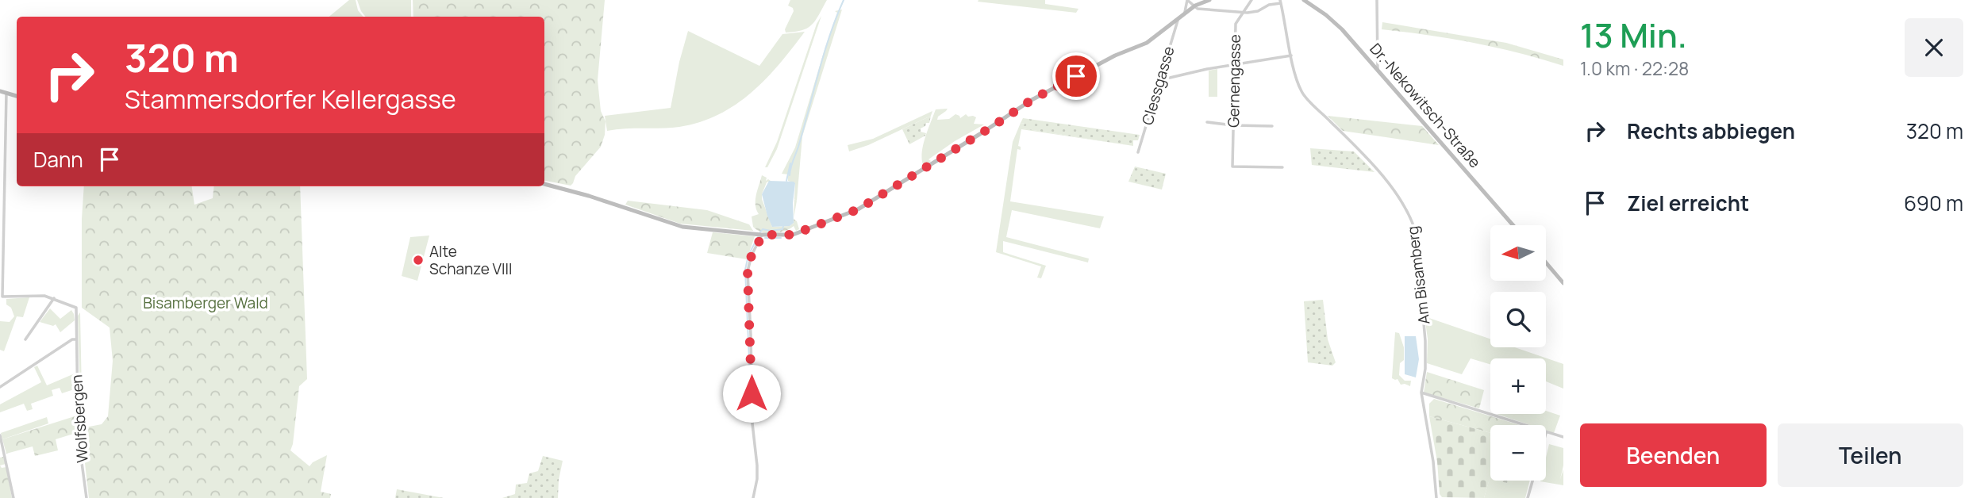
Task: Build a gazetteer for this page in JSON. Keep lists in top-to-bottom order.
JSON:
{
  "streets": {
    "street": [
      "Gernengasse",
      "Clessgasse",
      "Dr.-Nekowitsch-Straße",
      "Am Bisamberg",
      "Wolfsbergen"
    ]
  },
  "parks": ["Bisamberger Wald"],
  "places": ["Alte Schanze VIII"],
  "north": "left",
  "page": {
    "heading": ["13 Min.", "1.0 km · 22:28"],
    "turn": ["320 m", "Stammersdorfer Kellergasse"],
    "list": [
      {
        "name": "Rechts abbiegen",
        "value": "320 m"
      },
      {
        "name": "Ziel erreicht",
        "value": "690 m"
      }
    ],
    "then": "Dann",
    "map_buttons": ["+", "−"],
    "buttons": ["Beenden", "Teilen"]
  }
}
